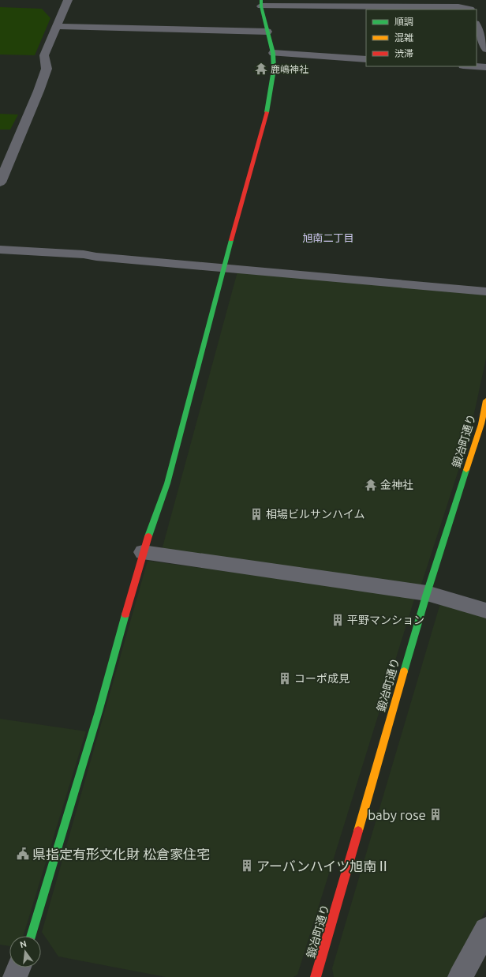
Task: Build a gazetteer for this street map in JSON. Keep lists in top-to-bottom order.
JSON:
{
  "streets": {
    "street": ["鍛冶町通り"]
  },
  "districts": ["旭南二丁目"],
  "places": {
    "temple": ["鹿嶋神社", "金神社"],
    "building": [
      "相場ビルサンハイム",
      "平野マンション",
      "コーポ成見",
      "baby rose",
      "アーバンハイツ旭南Ⅱ"
    ],
    "public building": ["県指定有形文化財 松倉家住宅"]
  },
  "legend": ["順調", "混雑", "渋滞"],
  "north": "top"
}
